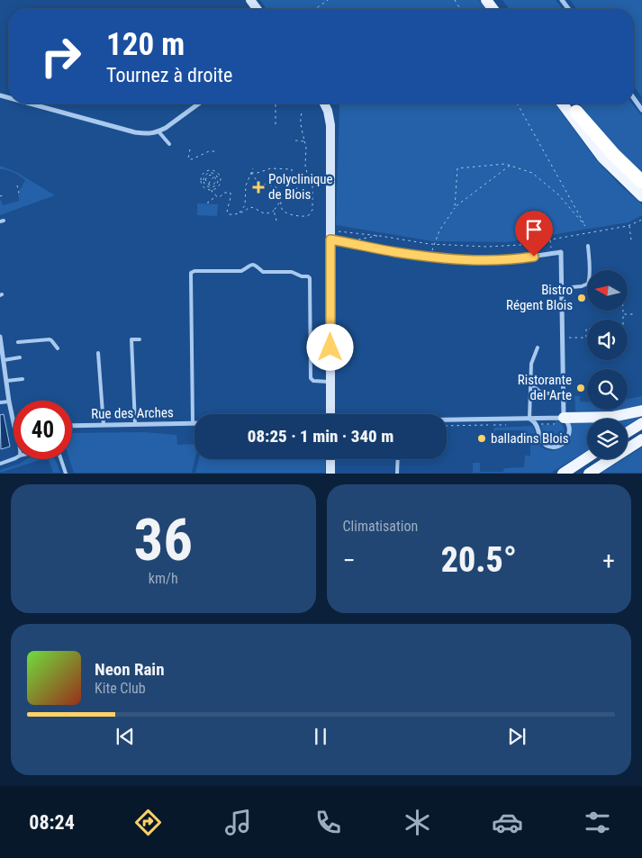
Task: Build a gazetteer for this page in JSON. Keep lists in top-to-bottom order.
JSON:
{
  "streets": {
    "street": ["Rue des Arches"]
  },
  "places": {
    "health": ["Polyclinique de Blois"],
    "other": ["Bistro Régent Blois", "Ristorante del Arte", "balladins Blois"]
  },
  "north": "left",
  "page": {
    "turn": ["120 m", "Tournez à droite"],
    "limit": "40",
    "trip": "08:25 · 1 min · 340 m",
    "tile": [
      ["36", "km/h"],
      "Climatisation"
    ],
    "heat": ["−", "20.5°", "+"],
    "song": ["Neon Rain", "Kite Club"],
    "tabs": "08:24"
  }
}
